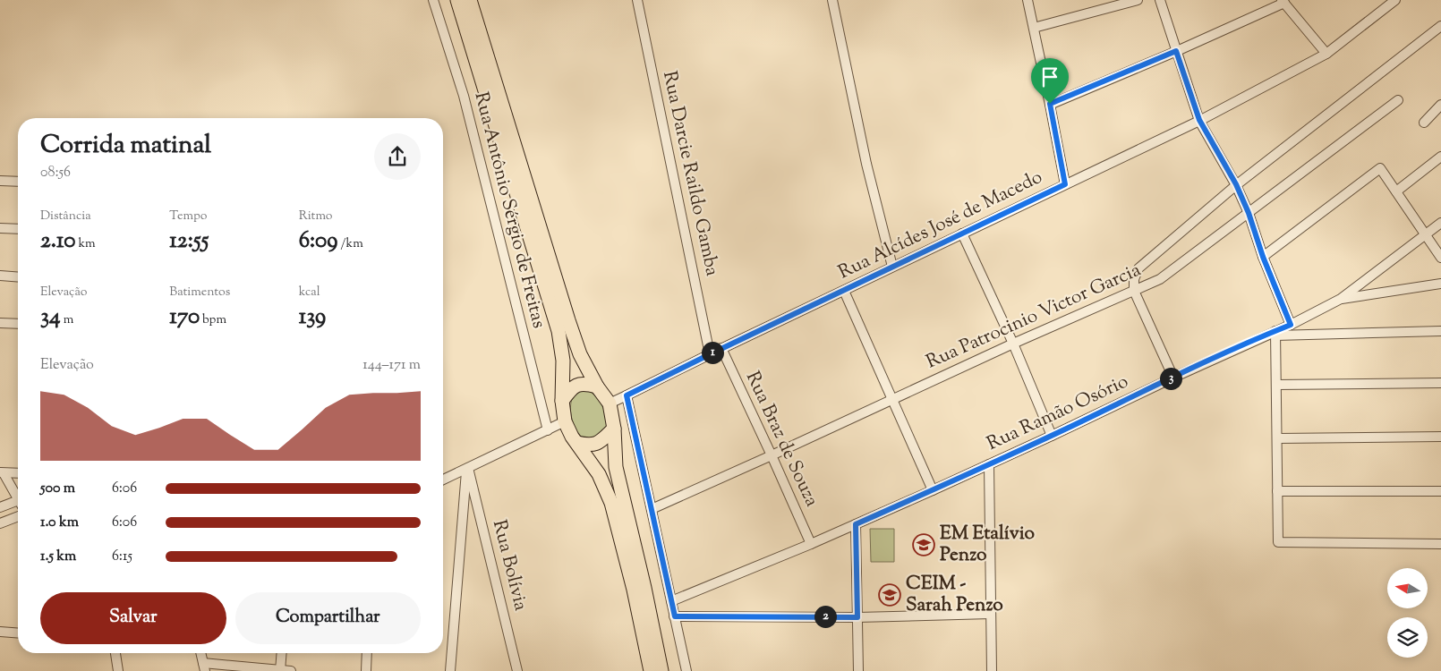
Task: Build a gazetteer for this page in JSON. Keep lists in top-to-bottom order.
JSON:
{
  "streets": {
    "street": [
      "Rua Darcie Raildo Gamba",
      "Rua Antônio Sérgio de Freitas",
      "Rua Alcídes José de Macedo",
      "Rua Patrocinio Victor Garcia",
      "Rua Ramão Osório",
      "Rua Braz de Souza",
      "Rua Bolívia"
    ]
  },
  "crossings": [
    ["Rua Darcie Raildo Gamba", "Rua Alcídes José de Macedo"],
    ["Rua Alcídes José de Macedo", "Rua Braz de Souza"],
    ["Rua Patrocinio Victor Garcia", "Rua Braz de Souza"],
    ["Rua Ramão Osório", "Rua Braz de Souza"]
  ],
  "places": {
    "school or university": ["EM Etalívio Penzo", "CEIM - Sarah Penzo"]
  },
  "north": "left",
  "page": {
    "heading": ["Corrida matinal", "08:56"],
    "stats": [
      ["Distância", "2.10 km"],
      ["Tempo", "12:55"],
      ["Ritmo", "6:09 /km"],
      ["Elevação", "34 m"],
      ["Batimentos", "170 bpm"],
      ["kcal", "139"]
    ],
    "pins": ["1", "3", "2"],
    "chart": ["Elevação", "144–171 m"],
    "list": [
      {
        "name": "500 m",
        "note": "6:06"
      },
      {
        "name": "1.0 km",
        "note": "6:06"
      },
      {
        "name": "1.5 km",
        "note": "6:15"
      }
    ],
    "buttons": ["Salvar", "Compartilhar"]
  }
}
